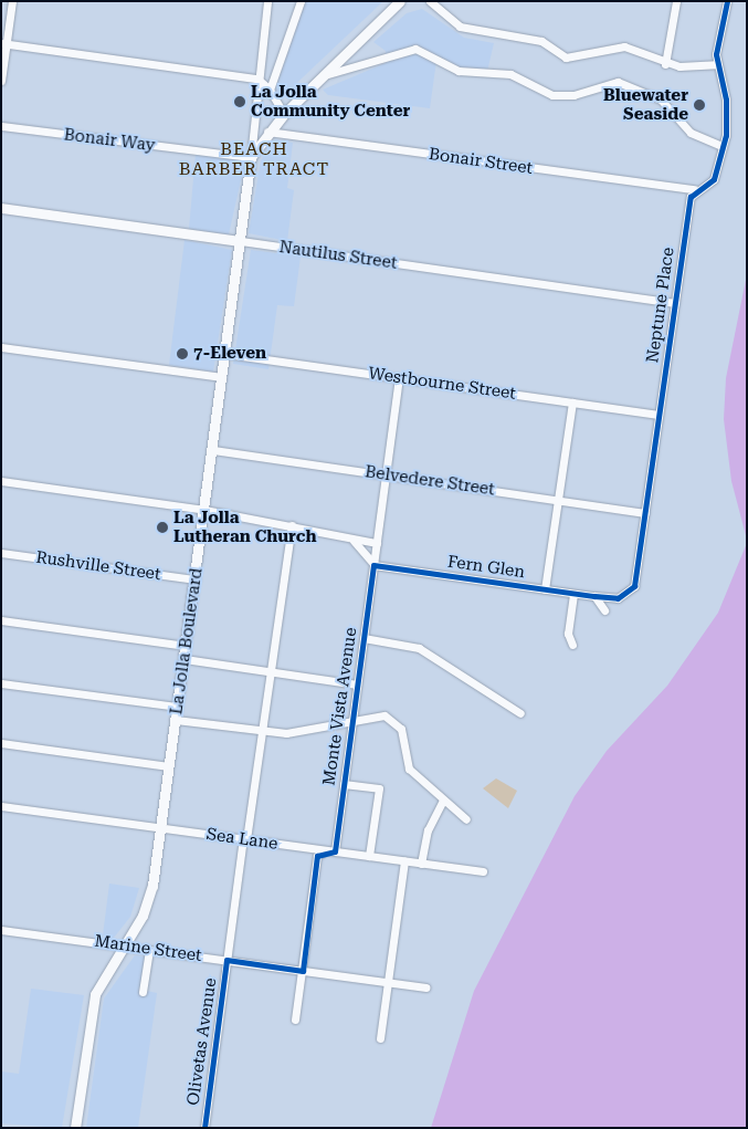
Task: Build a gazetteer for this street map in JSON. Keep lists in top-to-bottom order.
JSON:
{
  "streets": {
    "main road": ["Nautilus Street", "La Jolla Boulevard"],
    "street": [
      "Bonair Way",
      "Bonair Street",
      "Neptune Place",
      "Westbourne Street",
      "Belvedere Street",
      "Rushville Street",
      "Fern Glen",
      "Monte Vista Avenue",
      "Sea Lane",
      "Marine Street",
      "Olivetas Avenue"
    ]
  },
  "crossings": [
    ["Bonair Way", "La Jolla Boulevard"],
    ["Bonair Street", "Neptune Place"],
    ["Bonair Street", "La Jolla Boulevard"],
    ["Nautilus Street", "Neptune Place"],
    ["Nautilus Street", "La Jolla Boulevard"],
    ["Neptune Place", "Westbourne Street"],
    ["Neptune Place", "Belvedere Street"],
    ["Neptune Place", "Fern Glen"],
    ["Westbourne Street", "La Jolla Boulevard"],
    ["Westbourne Street", "Monte Vista Avenue"],
    ["Belvedere Street", "La Jolla Boulevard"],
    ["Belvedere Street", "Monte Vista Avenue"],
    ["Rushville Street", "La Jolla Boulevard"],
    ["Fern Glen", "Monte Vista Avenue"],
    ["La Jolla Boulevard", "Sea Lane"],
    ["La Jolla Boulevard", "Marine Street"],
    ["Monte Vista Avenue", "Sea Lane"],
    ["Monte Vista Avenue", "Marine Street"],
    ["Sea Lane", "Olivetas Avenue"],
    ["Marine Street", "Olivetas Avenue"]
  ],
  "districts": ["BEACH BARBER TRACT"],
  "places": [
    "La Jolla Community Center",
    "Bluewater Seaside",
    "7-Eleven",
    "La Jolla Lutheran Church"
  ]
}
